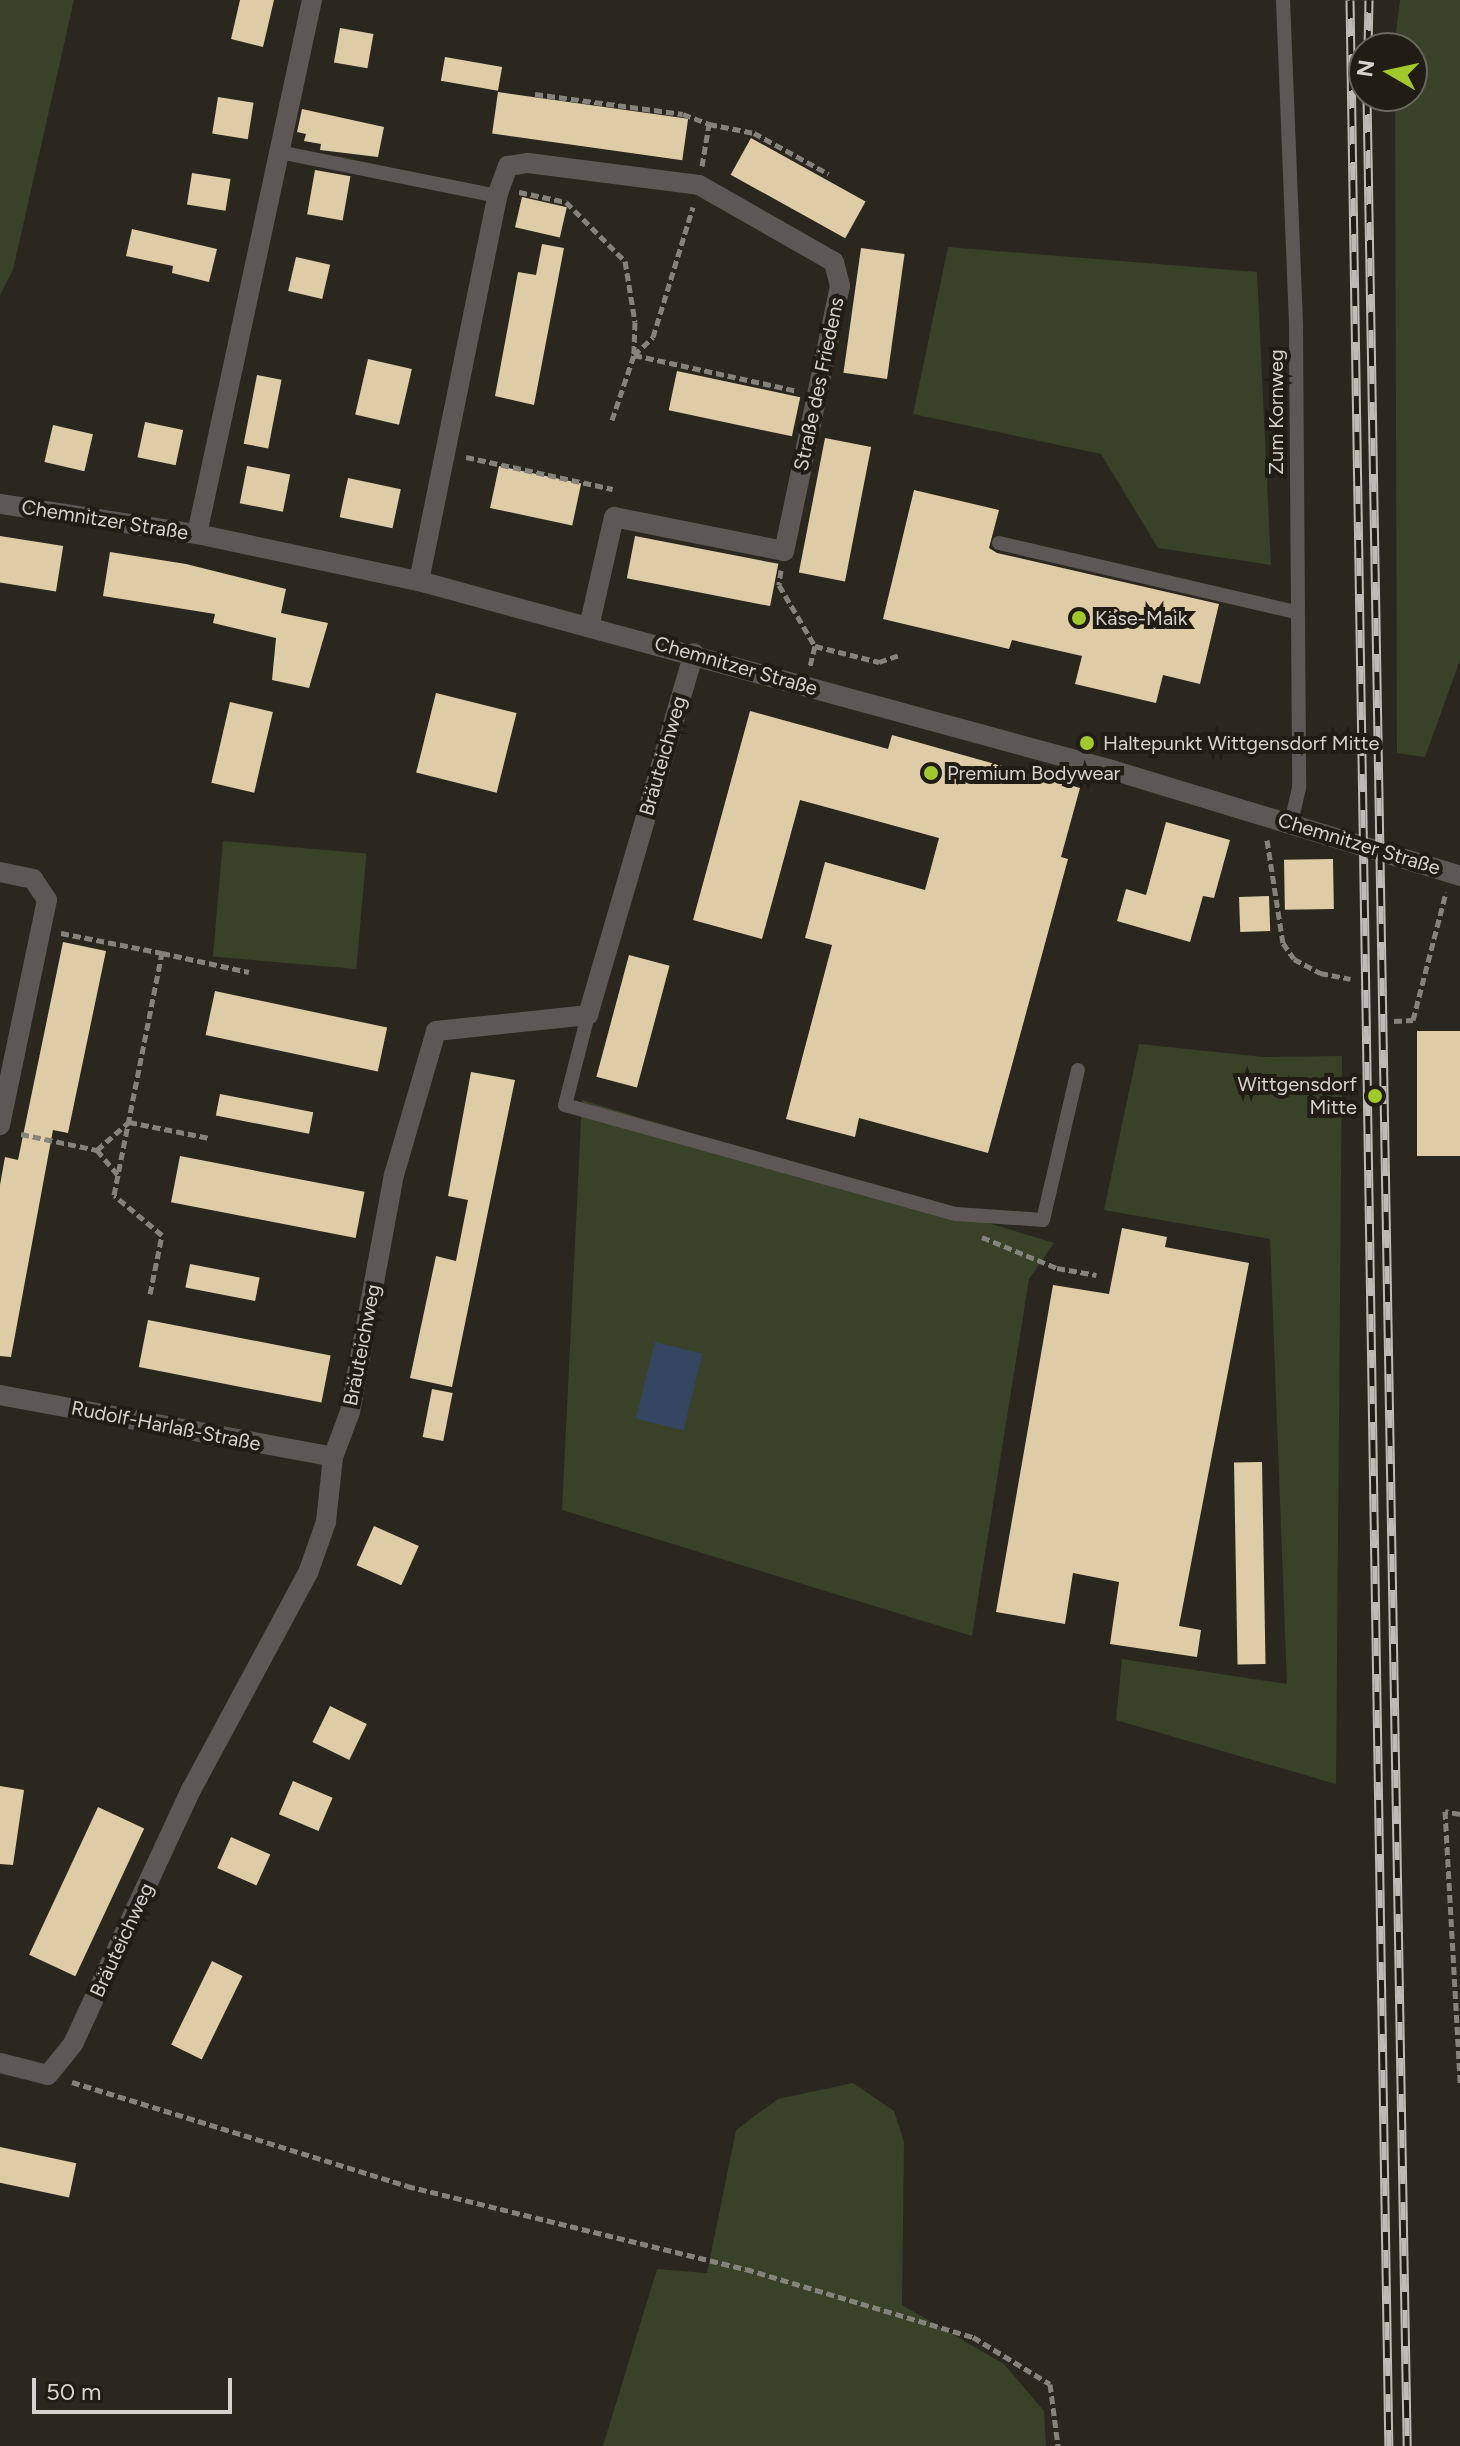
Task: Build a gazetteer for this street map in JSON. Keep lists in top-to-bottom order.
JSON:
{
  "streets": {
    "street": [
      "Straße des Friedens",
      "Chemnitzer Straße",
      "Bräuteichweg",
      "Rudolf-Harlaß-Straße"
    ],
    "lane": ["Zum Kornweg"]
  },
  "crossings": [
    ["Zum Kornweg", "Chemnitzer Straße"],
    ["Chemnitzer Straße", "Bräuteichweg"],
    ["Bräuteichweg", "Rudolf-Harlaß-Straße"]
  ],
  "places": [
    "Käse-Maik",
    "Haltepunkt Wittgensdorf Mitte",
    "Premium Bodywear",
    "Wittgensdorf Mitte"
  ],
  "scale_bar": "50 m",
  "north": "left"
}
